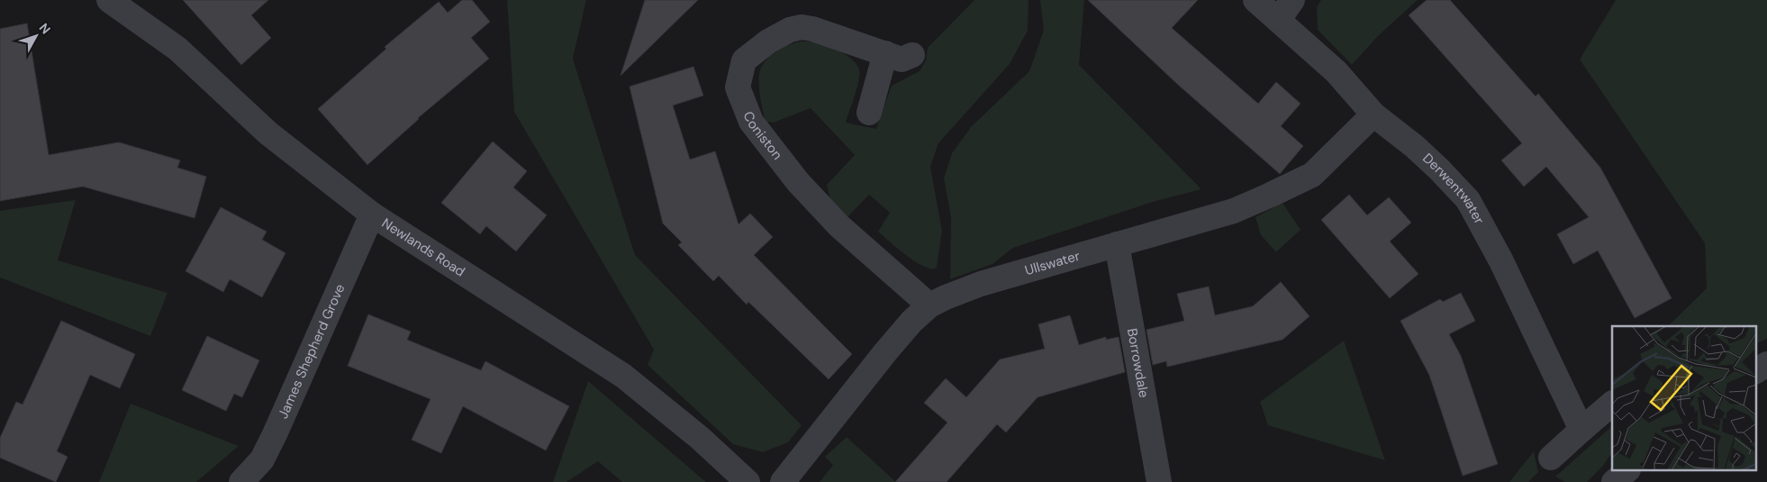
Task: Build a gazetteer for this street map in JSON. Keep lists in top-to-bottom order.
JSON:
{
  "streets": {
    "street": [
      "Coniston",
      "Derwentwater",
      "Newlands Road",
      "Ullswater",
      "James Shepherd Grove",
      "Borrowdale"
    ]
  },
  "crossings": [
    ["Coniston", "Ullswater"],
    ["Derwentwater", "Ullswater"],
    ["Newlands Road", "James Shepherd Grove"],
    ["Ullswater", "Borrowdale"]
  ],
  "north": "top right"
}
